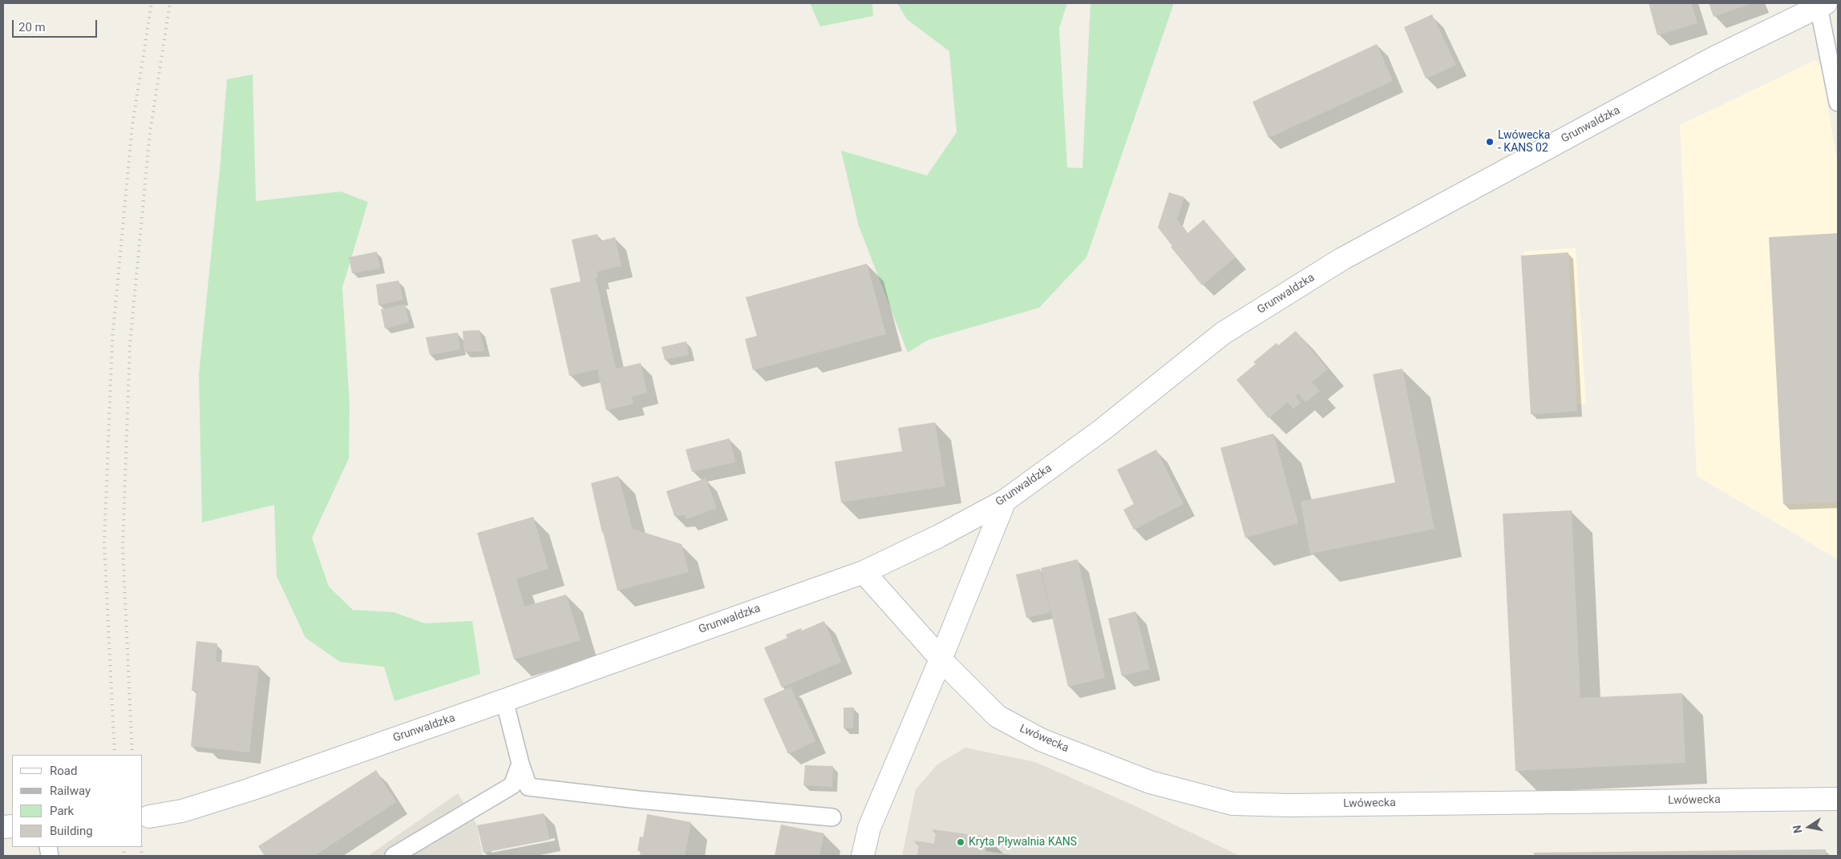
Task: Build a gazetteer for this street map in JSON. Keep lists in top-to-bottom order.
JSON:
{
  "streets": {
    "street": ["Grunwaldzka", "Lwówecka"]
  },
  "crossings": [
    ["Grunwaldzka", "Lwówecka"]
  ],
  "places": ["Lwówecka - KANS 02", "Kryta Pływalnia KANS"],
  "legend": [
    "Road",
    "Railway",
    "Park",
    "Building"
  ],
  "scale_bar": "20 m",
  "north": "left"
}
